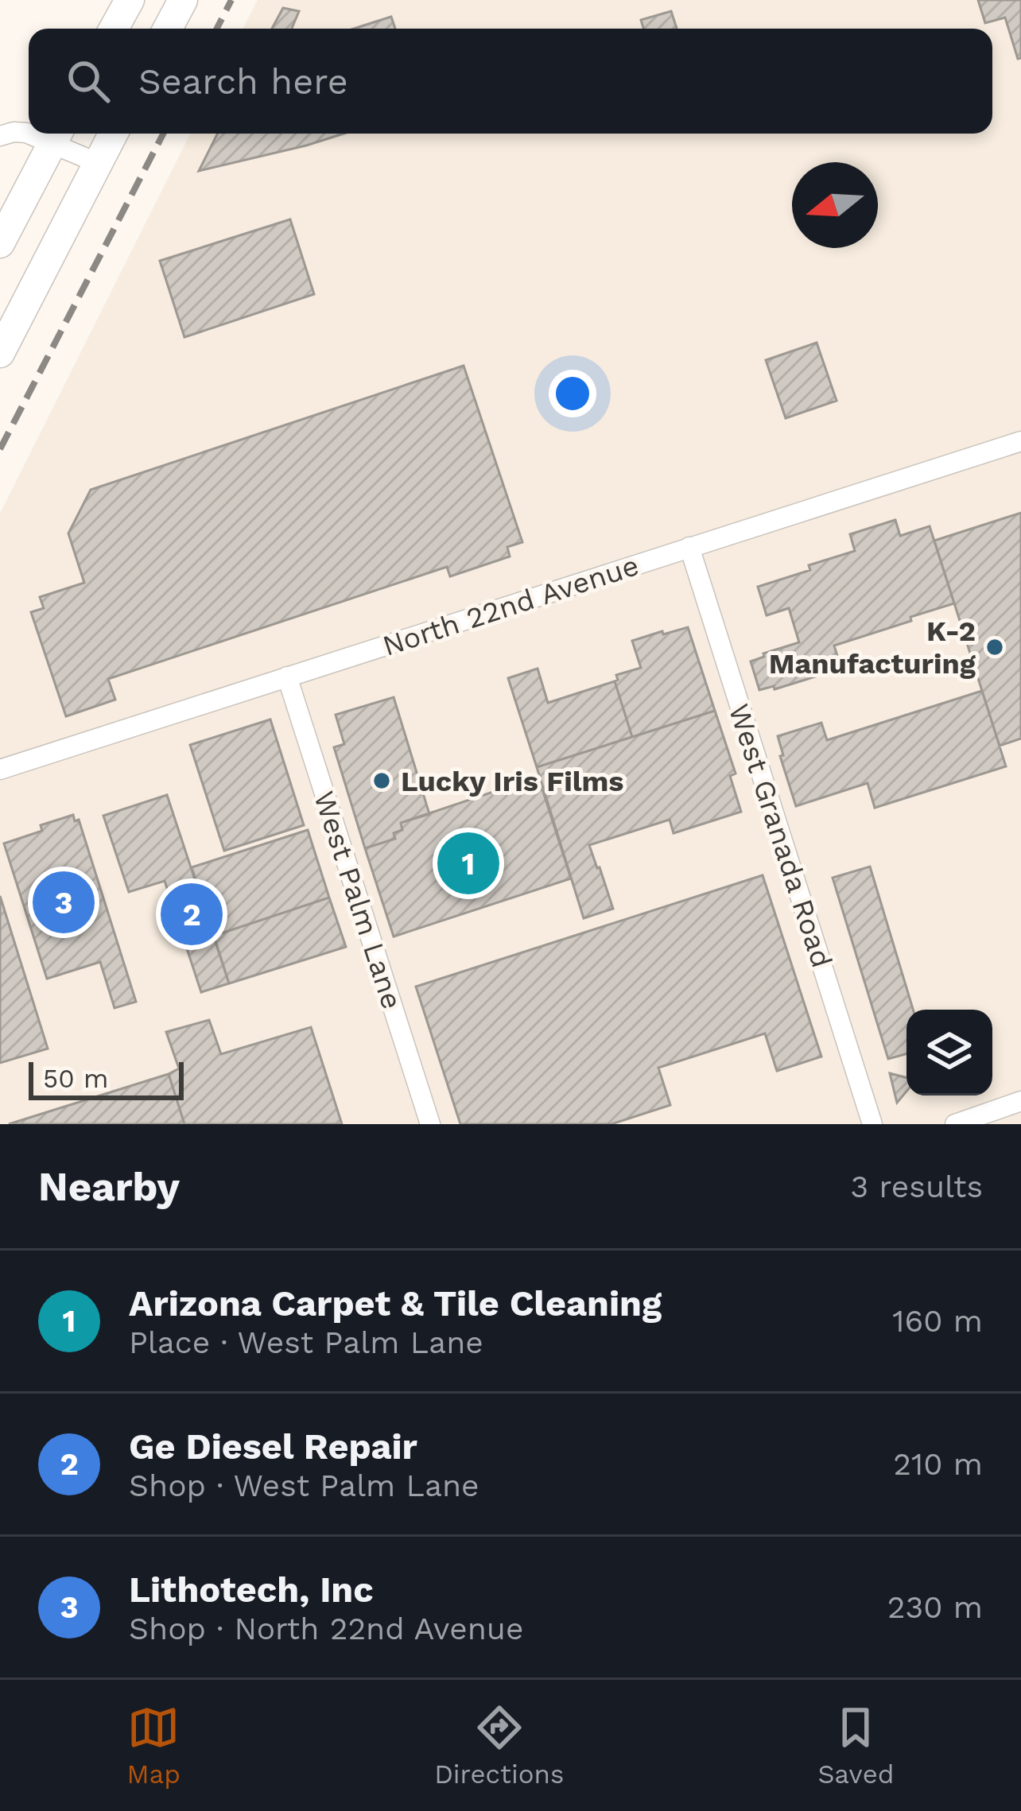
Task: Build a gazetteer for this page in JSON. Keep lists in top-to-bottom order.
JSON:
{
  "streets": {
    "street": ["North 22nd Avenue", "West Granada Road", "West Palm Lane"]
  },
  "crossings": [
    ["North 22nd Avenue", "West Granada Road"],
    ["North 22nd Avenue", "West Palm Lane"]
  ],
  "places": ["K-2 Manufacturing", "Lucky Iris Films"],
  "scale_bar": "50 m",
  "north": "left",
  "page": {
    "search": "Search here",
    "pins": ["1", "3", "2"],
    "scale": "50 m",
    "heading": ["Nearby", "3 results"],
    "list": [
      {
        "mark": "1",
        "name": "Arizona Carpet & Tile Cleaning",
        "note": "Place · West Palm Lane",
        "value": "160 m"
      },
      {
        "mark": "2",
        "name": "Ge Diesel Repair",
        "note": "Shop · West Palm Lane",
        "value": "210 m"
      },
      {
        "mark": "3",
        "name": "Lithotech, Inc",
        "note": "Shop · North 22nd Avenue",
        "value": "230 m"
      }
    ],
    "nav": ["Map", "Directions", "Saved"]
  }
}
